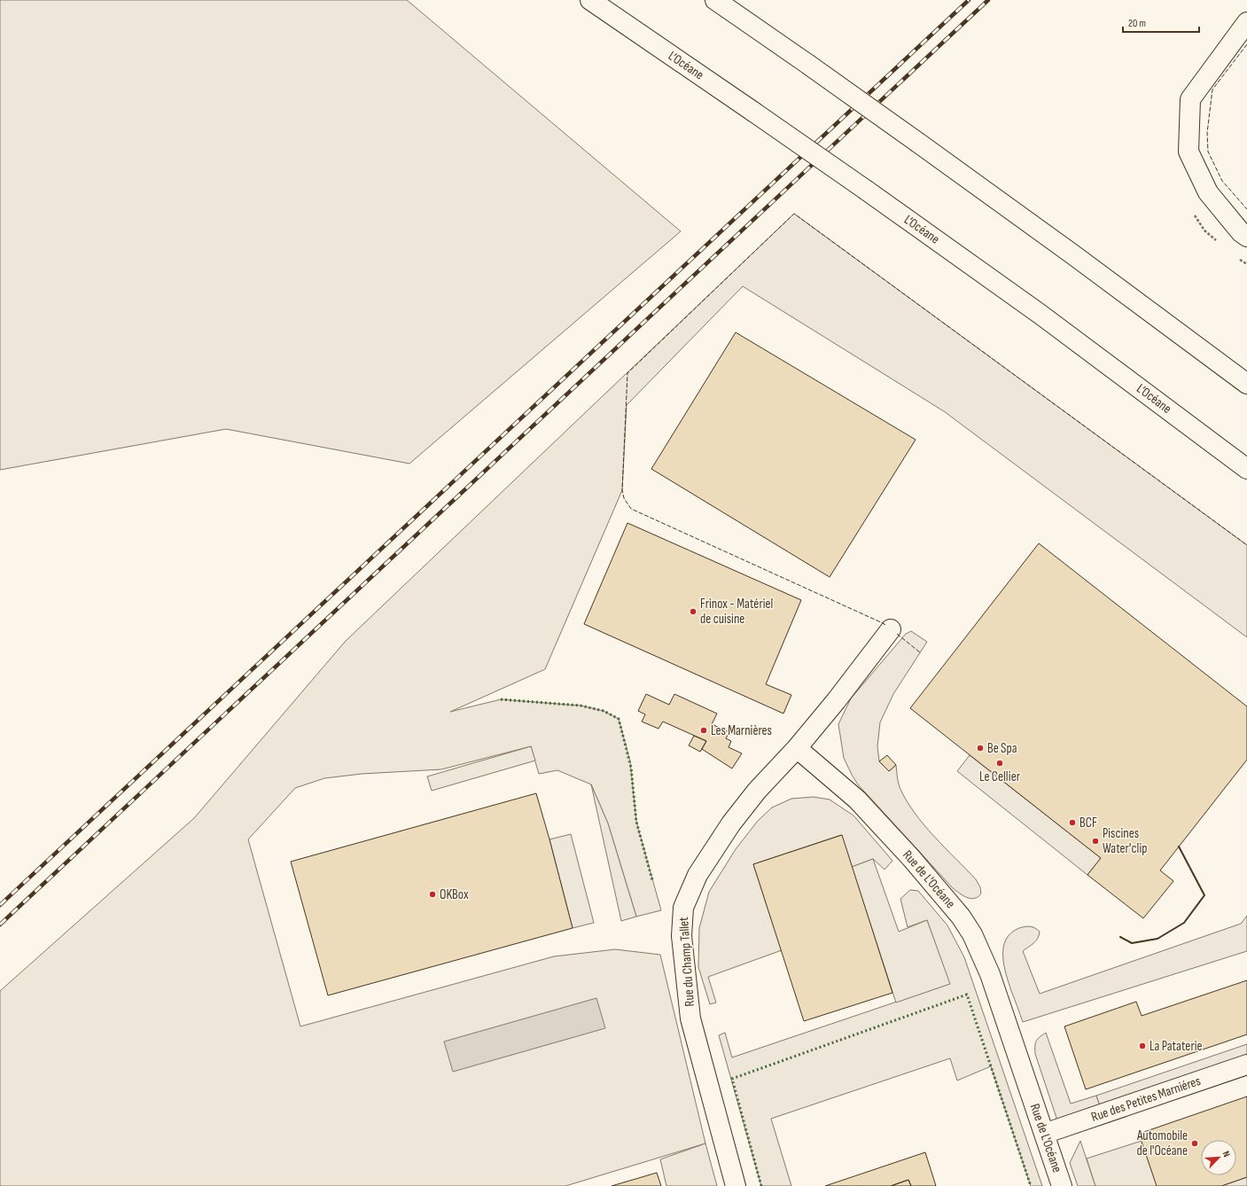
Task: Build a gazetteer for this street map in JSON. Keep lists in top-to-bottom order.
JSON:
{
  "streets": {
    "main road": [
      "L’Océane",
      "Rue de L'Océane",
      "Rue du Champ Tallet",
      "Rue des Petites Marniéres"
    ]
  },
  "crossings": [
    ["Rue de L'Océane", "Rue du Champ Tallet"],
    ["Rue de L'Océane", "Rue des Petites Marniéres"]
  ],
  "places": [
    "Frinox - Matériel de cuisine",
    "Les Marnières",
    "Be Spa",
    "Le Cellier",
    "BCF",
    "Piscines Water'clip",
    "OKBox",
    "La Pataterie",
    "Automobile de l'Océane"
  ],
  "scale_bar": "20 m",
  "north": "top right"
}
